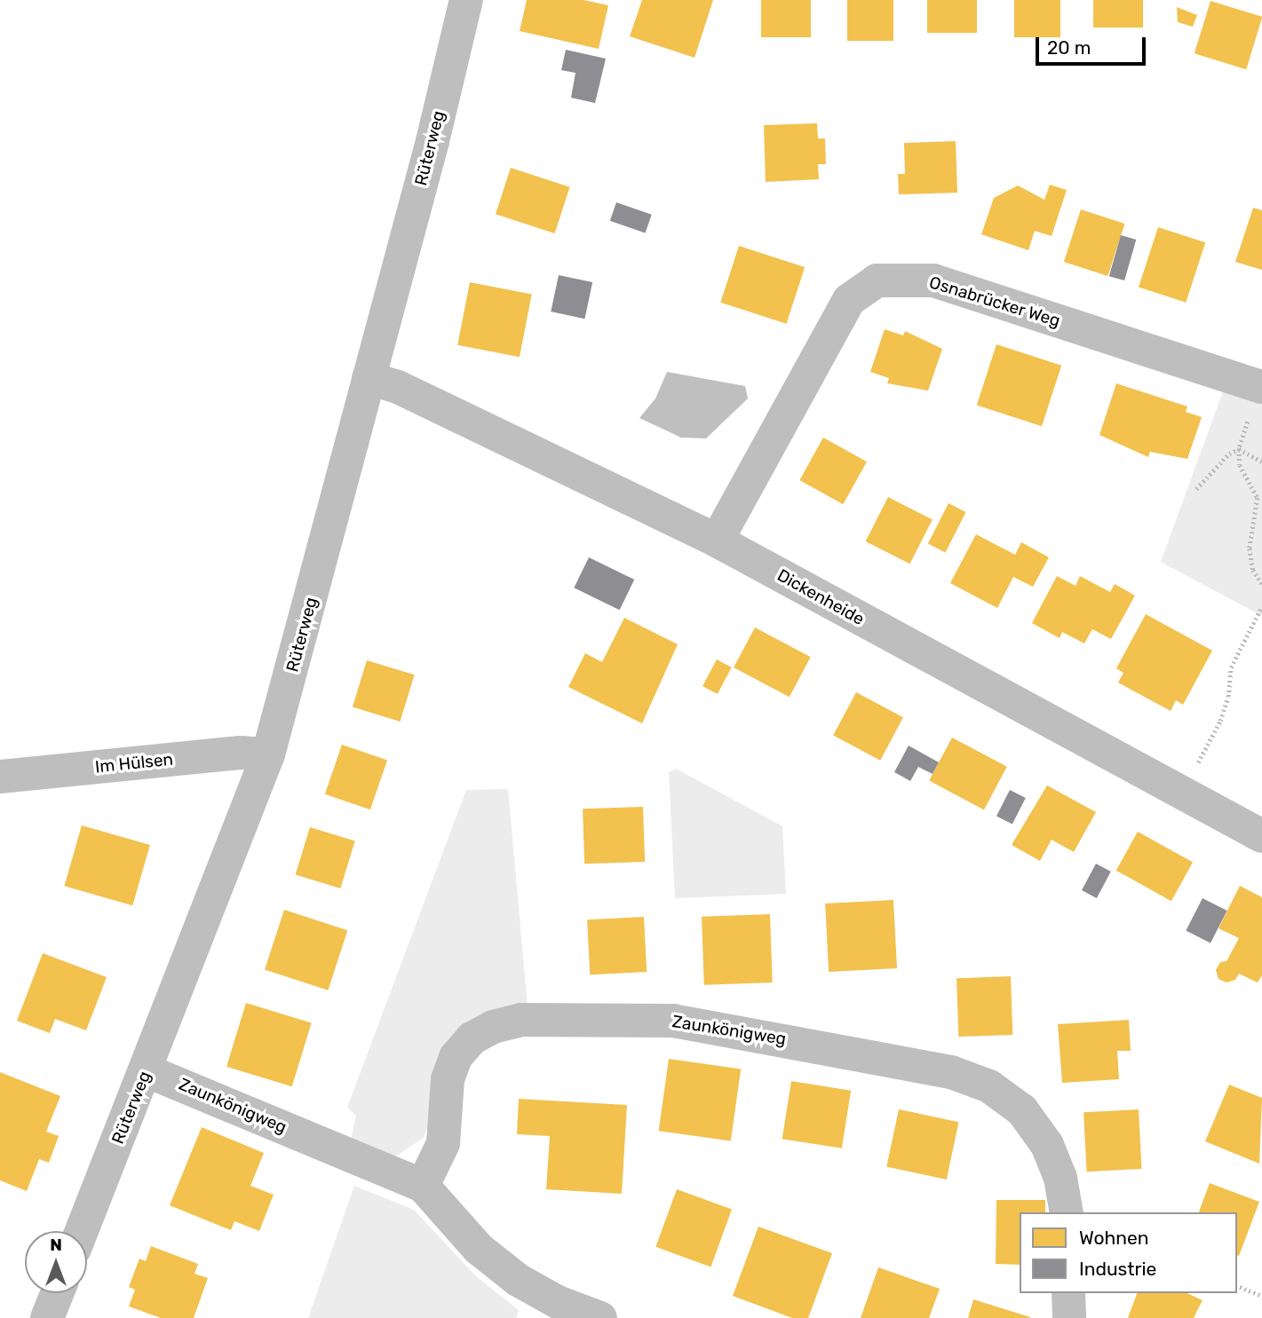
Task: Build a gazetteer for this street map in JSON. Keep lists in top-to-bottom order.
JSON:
{
  "streets": {
    "street": [
      "Rüterweg",
      "Osnabrücker Weg",
      "Dickenheide",
      "Im Hülsen",
      "Zaunkönigweg"
    ]
  },
  "crossings": [
    ["Rüterweg", "Dickenheide"],
    ["Rüterweg", "Im Hülsen"],
    ["Rüterweg", "Zaunkönigweg"],
    ["Osnabrücker Weg", "Dickenheide"]
  ],
  "legend": ["Wohnen", "Industrie"],
  "scale_bar": "20 m",
  "north": "top"
}
